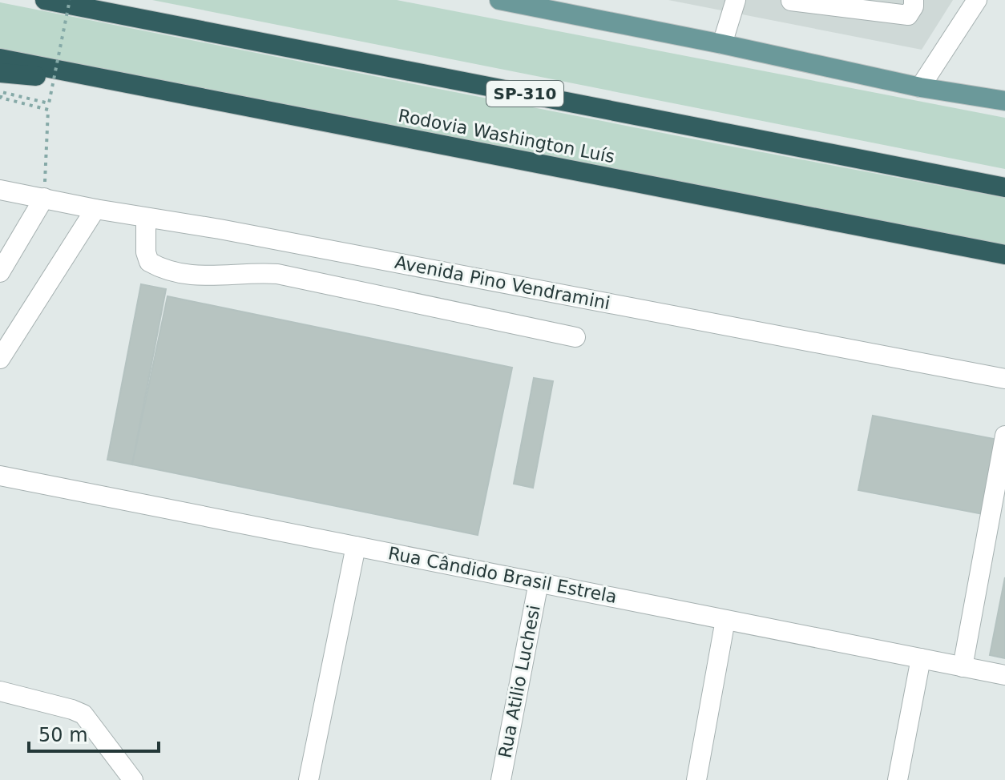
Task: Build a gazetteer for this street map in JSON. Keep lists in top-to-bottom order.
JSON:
{
  "streets": {
    "highway": ["SP-310", "Rodovia Washington Luís"],
    "street": ["Avenida Pino Vendramini", "Rua Cândido Brasil Estrela", "Rua Atilio Luchesi"]
  },
  "crossings": [
    ["Rua Cândido Brasil Estrela", "Rua Atilio Luchesi"]
  ],
  "scale_bar": "50 m"
}
